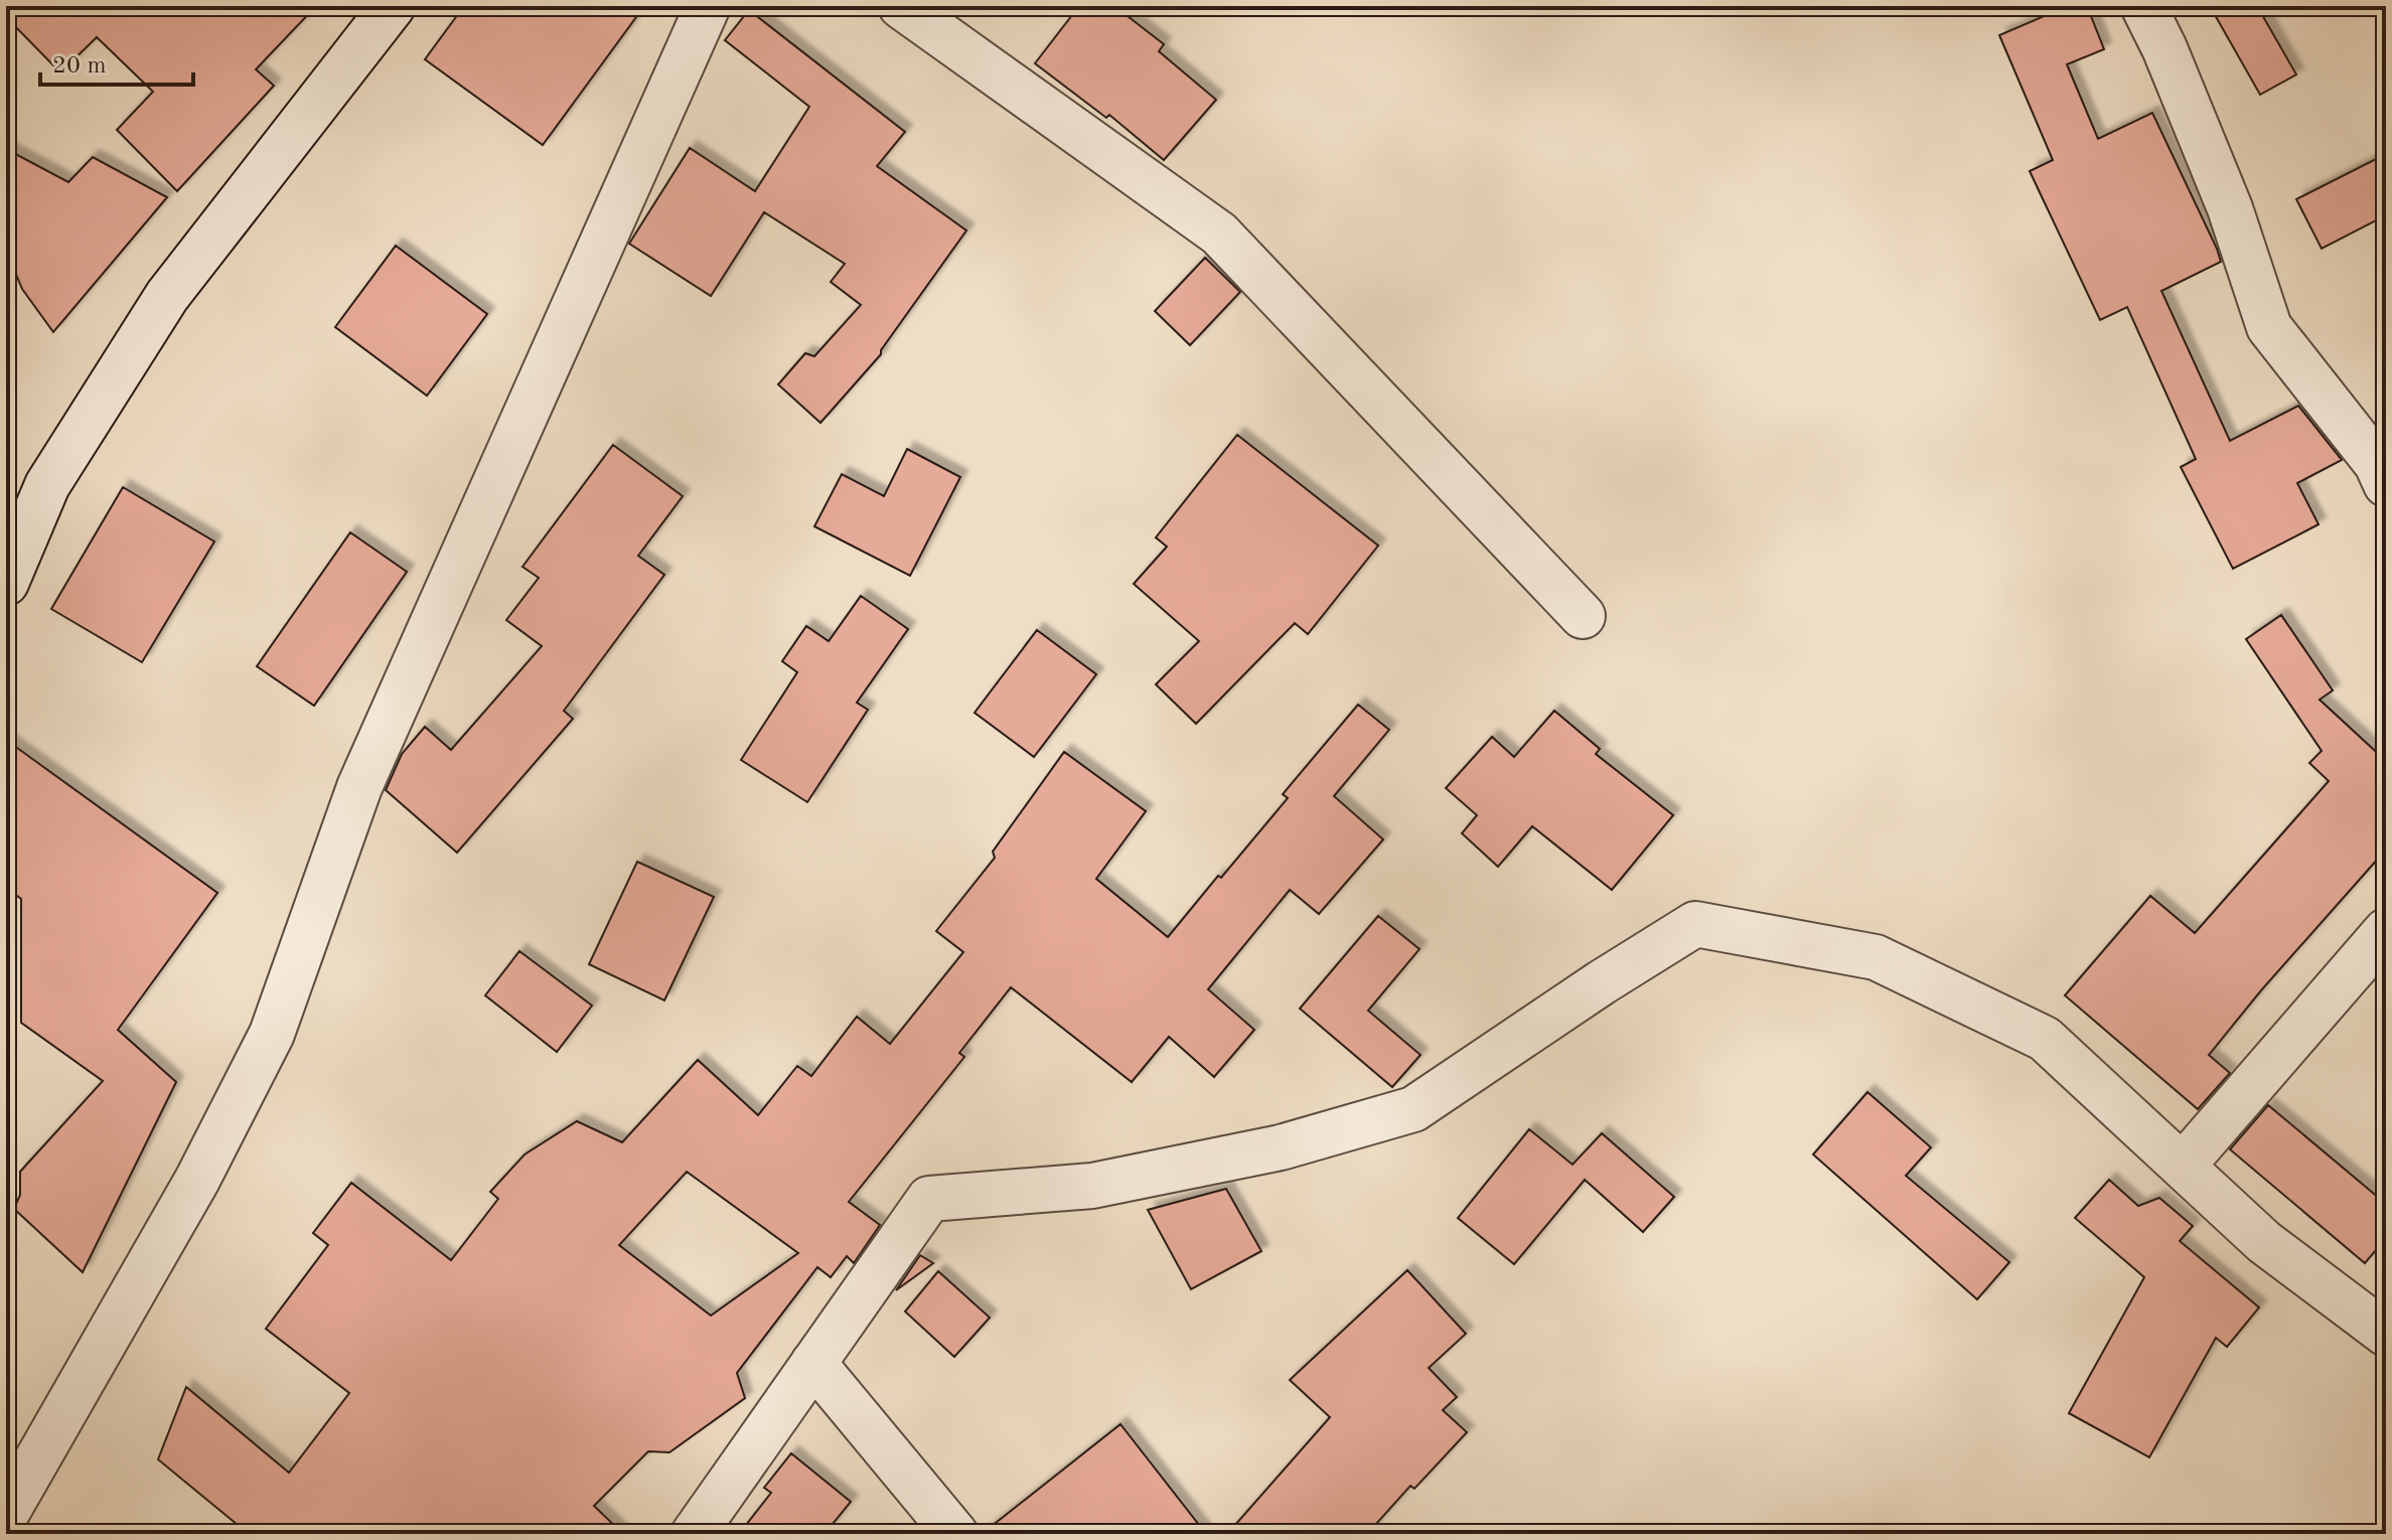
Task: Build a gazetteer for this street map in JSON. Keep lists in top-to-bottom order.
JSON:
{
  "scale_bar": "20 m"
}
